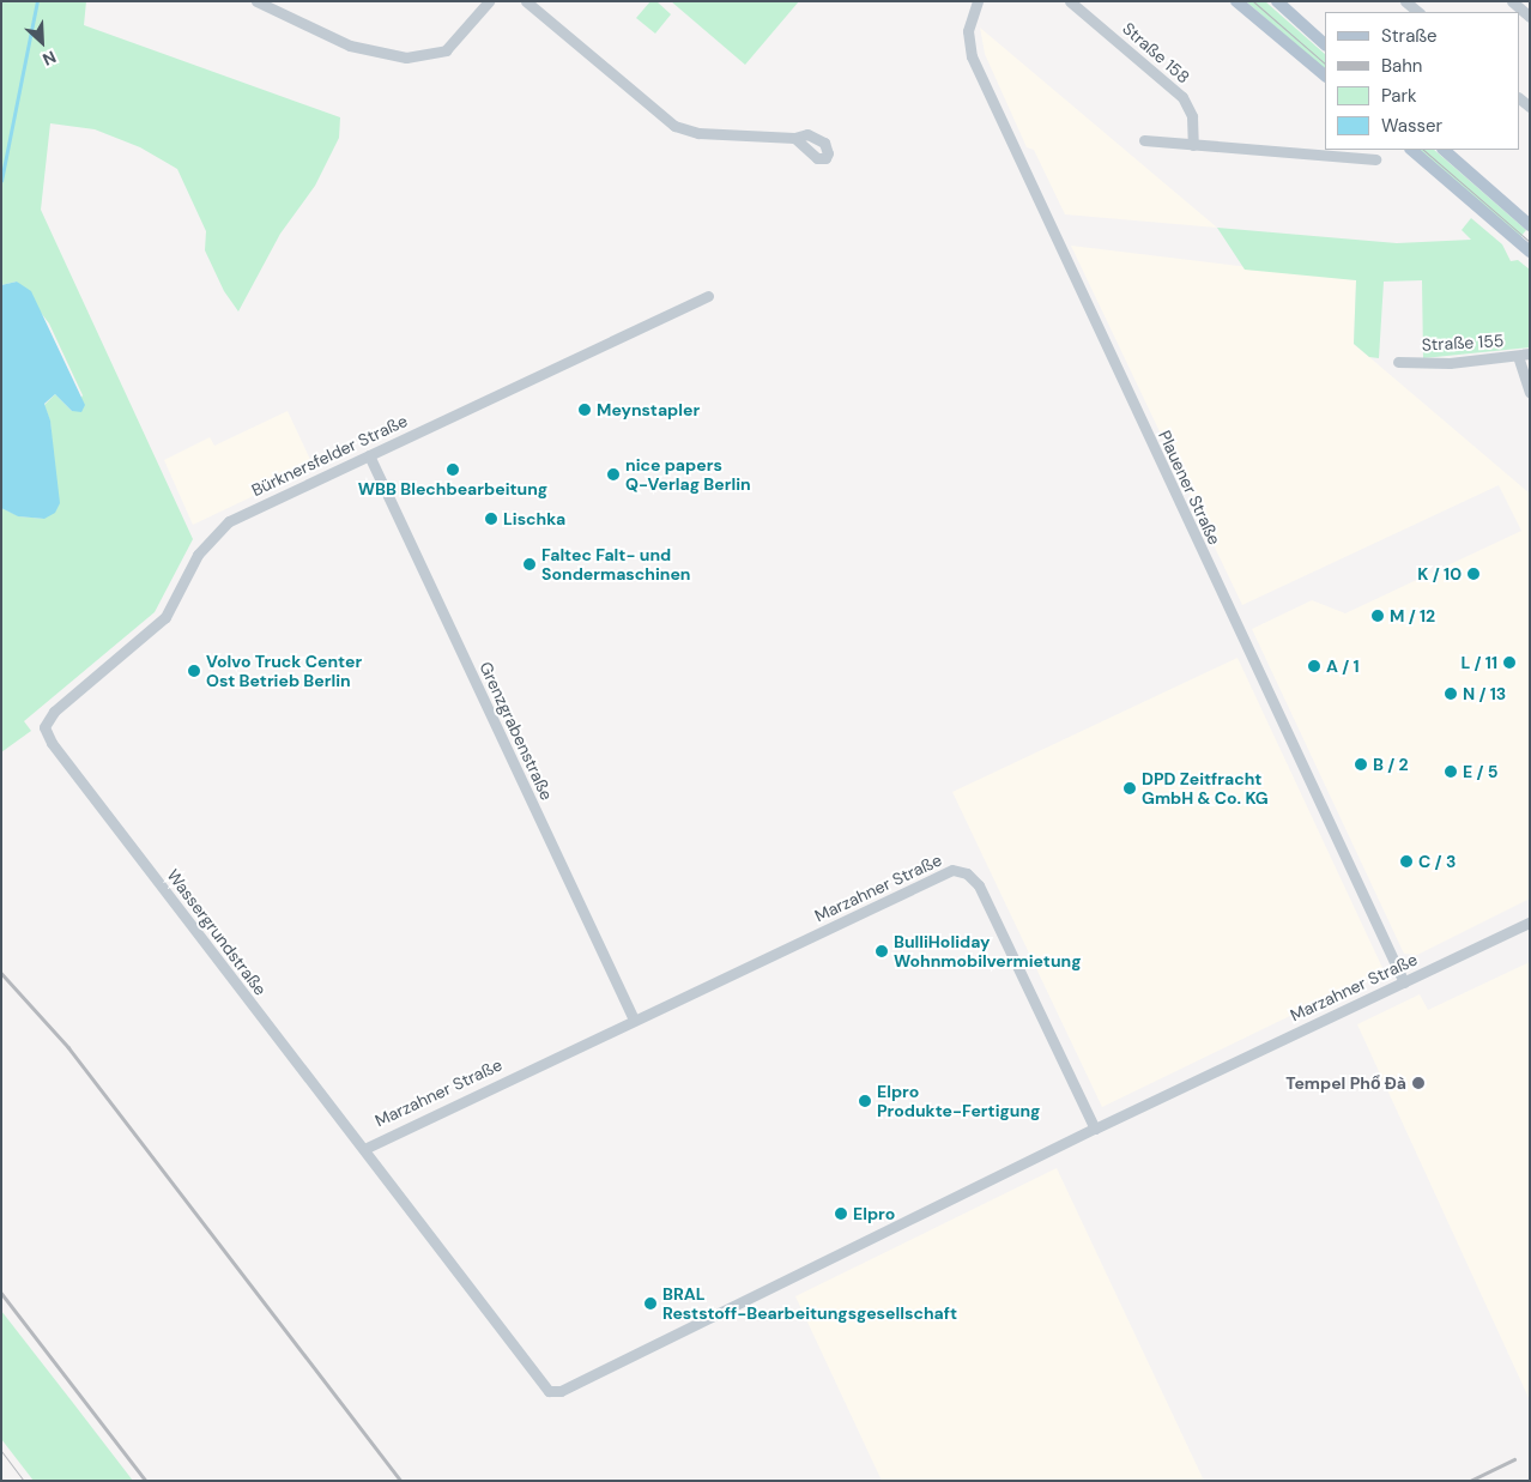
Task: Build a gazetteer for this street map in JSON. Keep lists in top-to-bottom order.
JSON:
{
  "streets": {
    "street": [
      "Straße 158",
      "Straße 155",
      "Bürknersfelder Straße",
      "Plauener Straße",
      "Grenzgrabenstraße",
      "Marzahner Straße",
      "Wassergrundstraße"
    ]
  },
  "crossings": [
    ["Bürknersfelder Straße", "Grenzgrabenstraße"],
    ["Bürknersfelder Straße", "Wassergrundstraße"],
    ["Plauener Straße", "Marzahner Straße"],
    ["Grenzgrabenstraße", "Marzahner Straße"],
    ["Marzahner Straße", "Wassergrundstraße"]
  ],
  "places": [
    "Meynstapler",
    "WBB Blechbearbeitung",
    "nice papers Q-Verlag Berlin",
    "Lischka",
    "Faltec Falt- und Sondermaschinen",
    "K / 10",
    "M / 12",
    "L / 11",
    "A / 1",
    "Volvo Truck Center Ost Betrieb Berlin",
    "N / 13",
    "B / 2",
    "E / 5",
    "DPD Zeitfracht GmbH & Co. KG",
    "C / 3",
    "BulliHoliday Wohnmobilvermietung",
    "Tempel Phổ Đà",
    "Elpro Produkte-Fertigung",
    "Elpro",
    "BRAL Reststoff-Bearbeitungsgesellschaft"
  ],
  "legend": [
    "Straße",
    "Bahn",
    "Park",
    "Wasser"
  ],
  "north": "bottom right"
}
